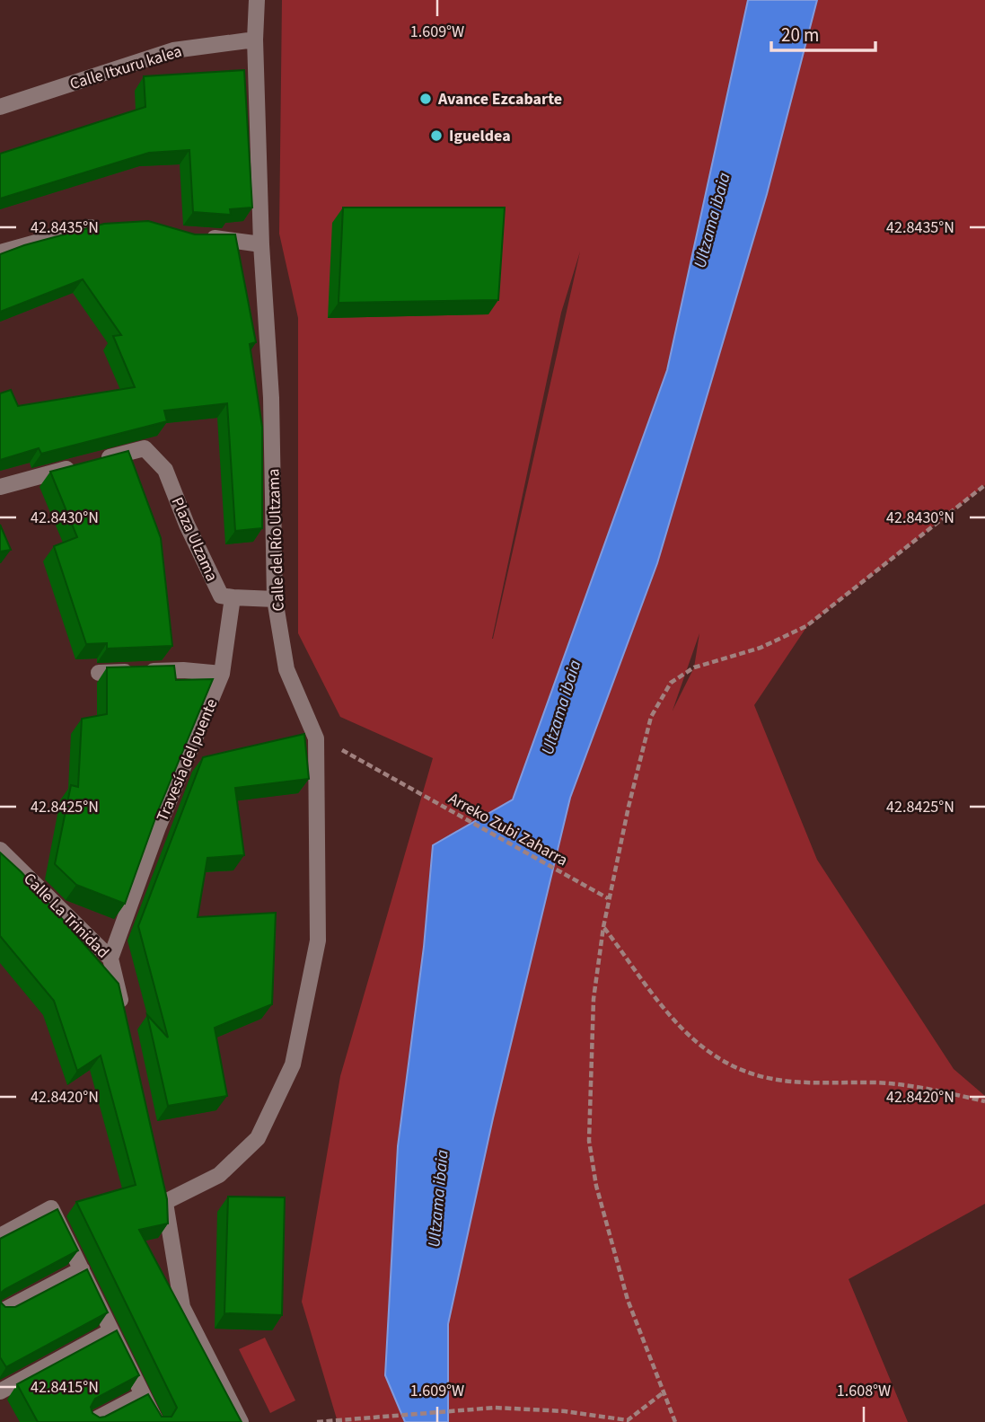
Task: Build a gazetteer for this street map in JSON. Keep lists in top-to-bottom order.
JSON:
{
  "streets": {
    "street": [
      "Calle Itxuru kalea",
      "Plaza Ulzama",
      "Calle del Río Ultzama",
      "Travesía del puente",
      "Calle La Trinidad"
    ],
    "path": ["Arreko Zubi Zaharra"]
  },
  "crossings": [
    ["Calle Itxuru kalea", "Calle del Río Ultzama"],
    ["Plaza Ulzama", "Travesía del puente"],
    ["Calle del Río Ultzama", "Arreko Zubi Zaharra"],
    ["Travesía del puente", "Calle La Trinidad"]
  ],
  "water": ["Ultzama ibaia"],
  "places": ["Avance Ezcabarte", "Igueldea"],
  "scale_bar": "20 m",
  "coordinates": [
    "1.609°W",
    "42.8435°N",
    "42.8430°N",
    "42.8425°N",
    "42.8420°N",
    "42.8415°N",
    "1.608°W"
  ]
}
